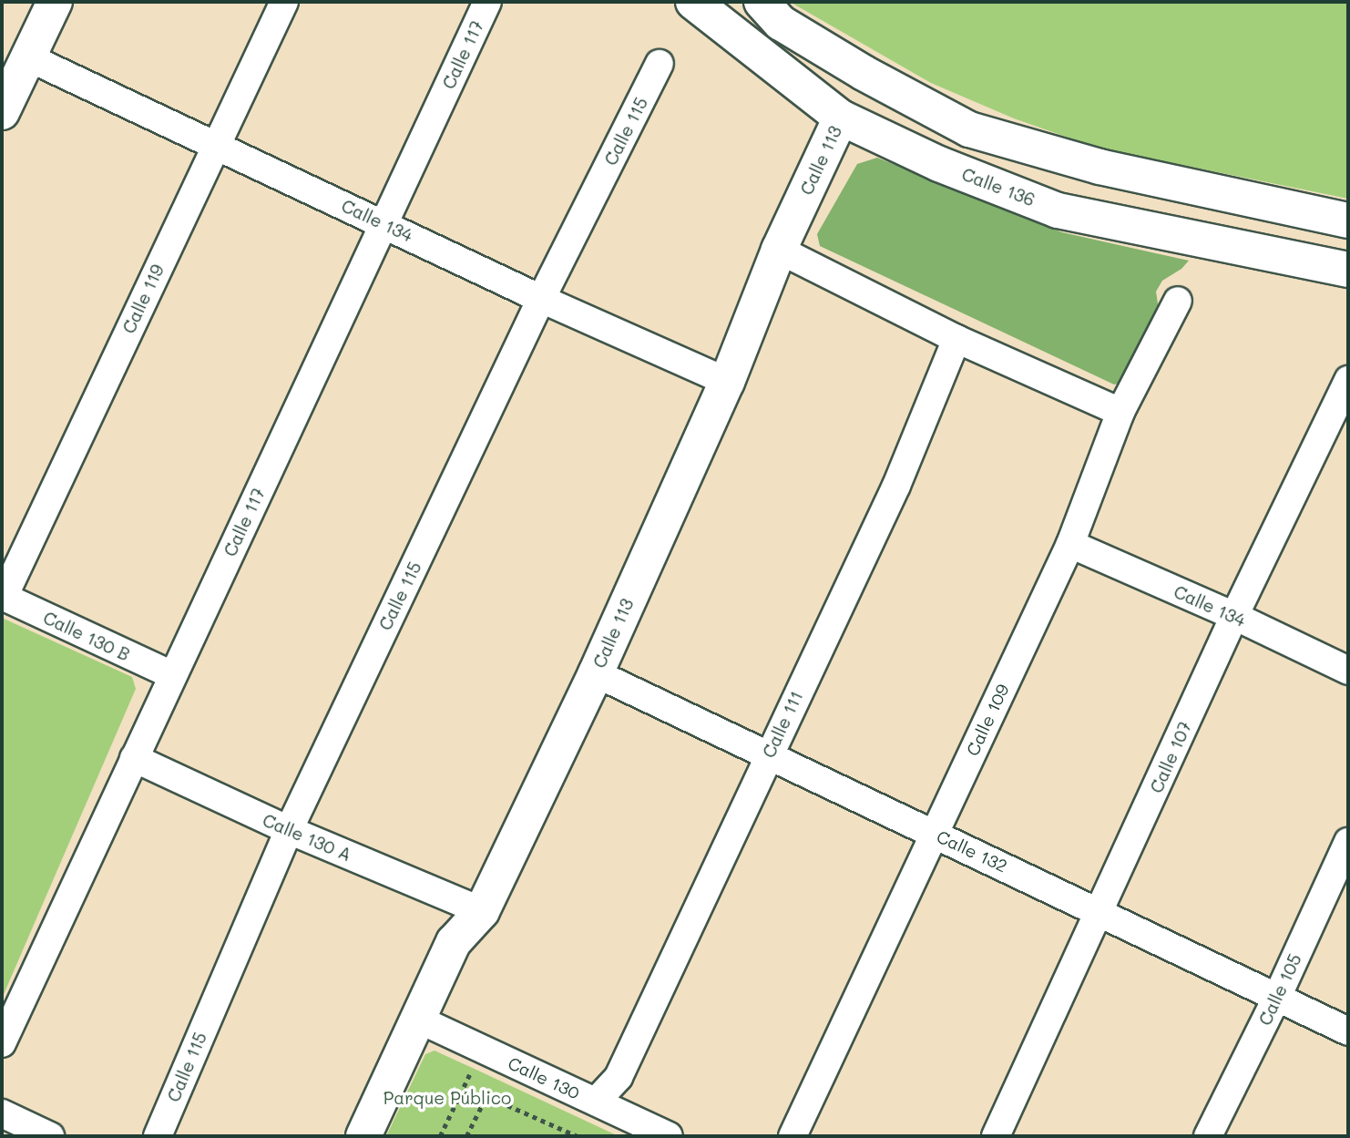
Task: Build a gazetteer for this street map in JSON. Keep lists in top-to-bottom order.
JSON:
{
  "streets": {
    "main road": ["Calle 113", "Calle 136"],
    "street": [
      "Calle 117",
      "Calle 115",
      "Calle 134",
      "Calle 119",
      "Calle 130 B",
      "Calle 109",
      "Calle 111",
      "Calle 107",
      "Calle 130 A",
      "Calle 132",
      "Calle 105",
      "Calle 130"
    ]
  },
  "crossings": [
    ["Calle 117", "Calle 134"],
    ["Calle 117", "Calle 130 B"],
    ["Calle 117", "Calle 130 A"],
    ["Calle 115", "Calle 134"],
    ["Calle 115", "Calle 130 A"],
    ["Calle 113", "Calle 136"],
    ["Calle 113", "Calle 134"],
    ["Calle 113", "Calle 130 A"],
    ["Calle 113", "Calle 132"],
    ["Calle 113", "Calle 130"],
    ["Calle 134", "Calle 119"],
    ["Calle 134", "Calle 109"],
    ["Calle 134", "Calle 107"],
    ["Calle 119", "Calle 130 B"],
    ["Calle 109", "Calle 132"],
    ["Calle 111", "Calle 132"],
    ["Calle 111", "Calle 130"],
    ["Calle 107", "Calle 132"],
    ["Calle 132", "Calle 105"]
  ],
  "parks": ["Parque Público"]
}
